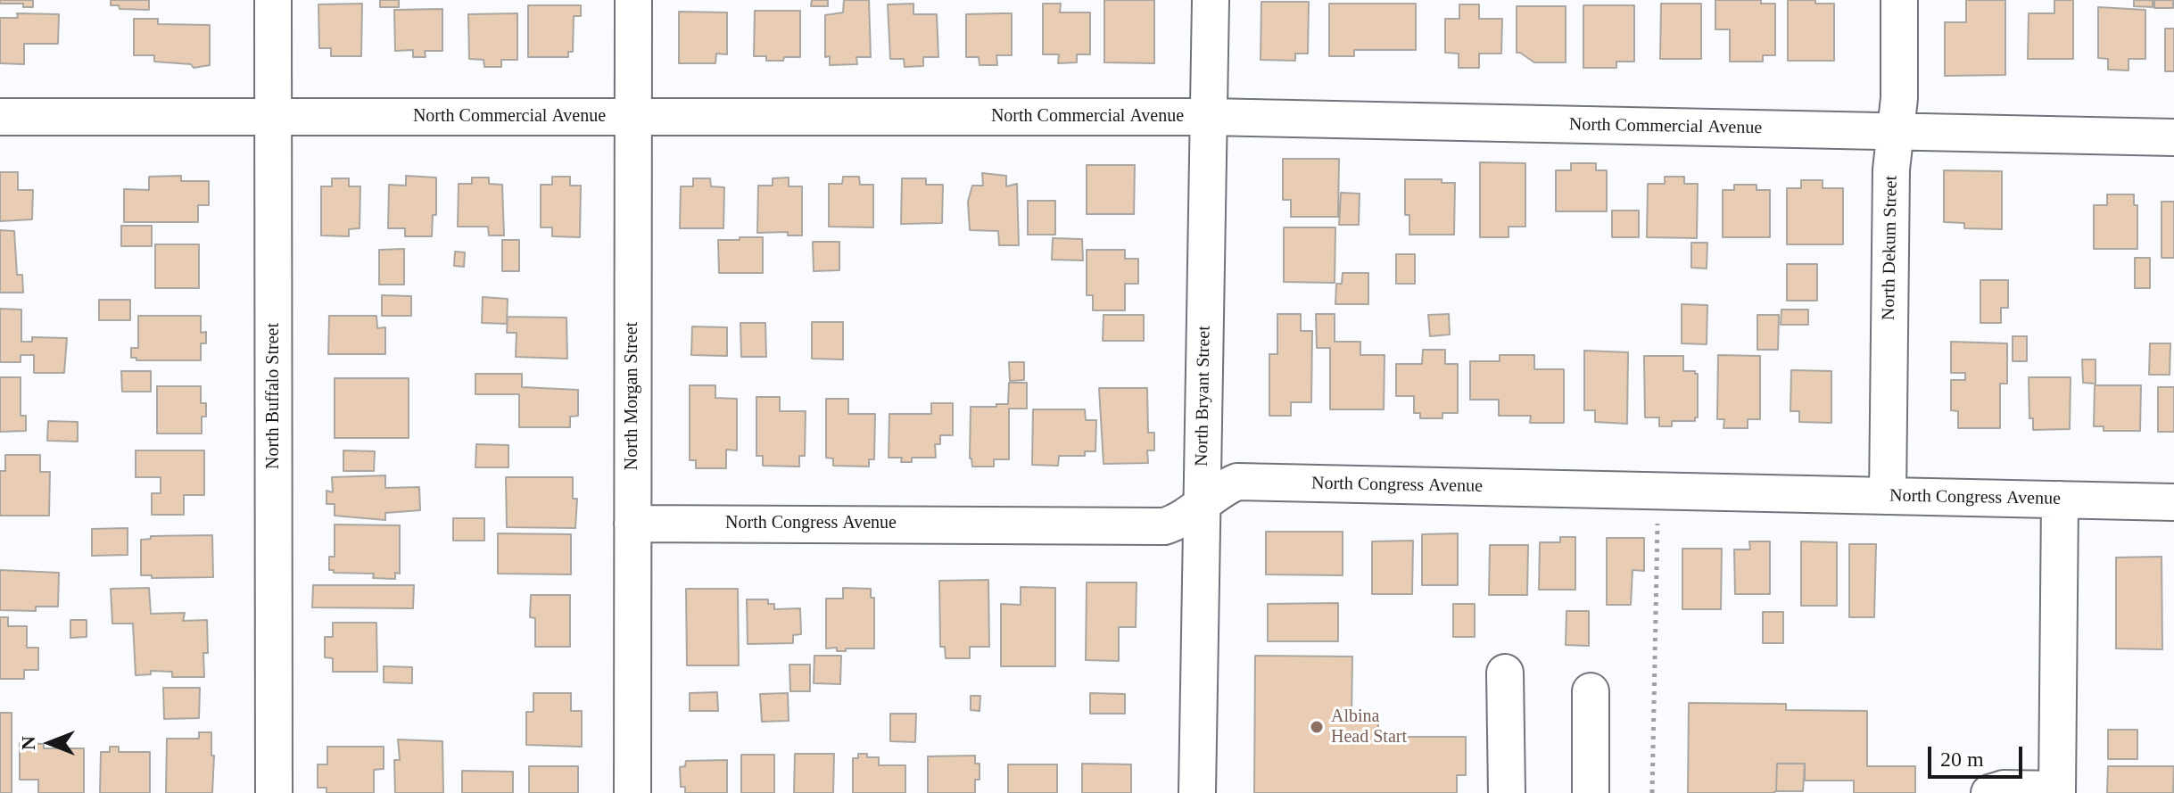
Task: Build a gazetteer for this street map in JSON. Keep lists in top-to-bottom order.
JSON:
{
  "streets": {
    "street": [
      "North Commercial Avenue",
      "North Dekum Street",
      "North Buffalo Street",
      "North Morgan Street",
      "North Bryant Street",
      "North Congress Avenue"
    ]
  },
  "crossings": [
    ["North Commercial Avenue", "North Dekum Street"],
    ["North Commercial Avenue", "North Buffalo Street"],
    ["North Commercial Avenue", "North Morgan Street"],
    ["North Commercial Avenue", "North Bryant Street"],
    ["North Dekum Street", "North Congress Avenue"],
    ["North Morgan Street", "North Congress Avenue"],
    ["North Bryant Street", "North Congress Avenue"]
  ],
  "places": ["Albina Head Start"],
  "scale_bar": "20 m",
  "north": "left"
}
